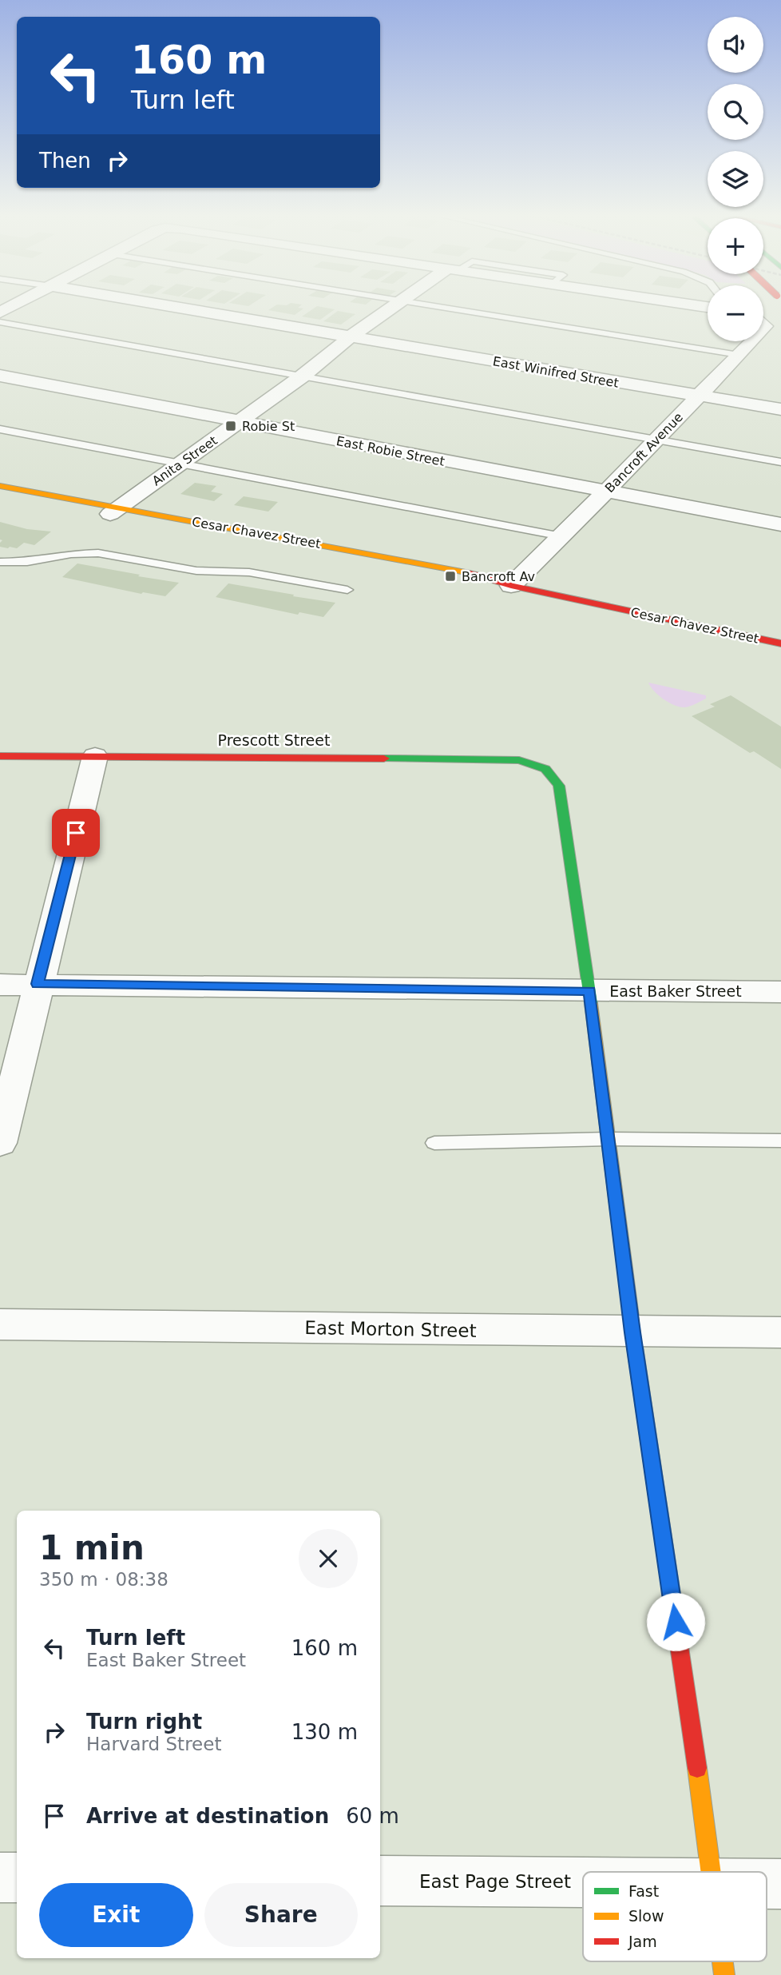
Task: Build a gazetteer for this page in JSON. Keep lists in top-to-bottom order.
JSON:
{
  "streets": {
    "main road": ["Cesar Chavez Street", "Prescott Street"],
    "street": [
      "East Winifred Street",
      "East Robie Street",
      "Bancroft Avenue",
      "Anita Street",
      "East Baker Street",
      "East Morton Street",
      "East Page Street"
    ]
  },
  "crossings": [
    ["East Winifred Street", "Bancroft Avenue"],
    ["East Winifred Street", "Anita Street"],
    ["East Robie Street", "Bancroft Avenue"],
    ["East Robie Street", "Anita Street"],
    ["Bancroft Avenue", "Cesar Chavez Street"],
    ["Anita Street", "Cesar Chavez Street"],
    ["Prescott Street", "East Baker Street"]
  ],
  "places": {
    "transit": ["Robie St", "Bancroft Av"]
  },
  "legend": ["Fast", "Slow", "Jam"],
  "page": {
    "map_buttons": ["+", "−"],
    "turn": ["160 m", "Turn left"],
    "then": "Then",
    "heading": ["1 min", "350 m · 08:38"],
    "list": [
      {
        "name": "Turn left",
        "note": "East Baker Street",
        "value": "160 m"
      },
      {
        "name": "Turn right",
        "note": "Harvard Street",
        "value": "130 m"
      },
      {
        "name": "Arrive at destination",
        "value": "60 m"
      }
    ],
    "buttons": ["Exit", "Share"]
  }
}
